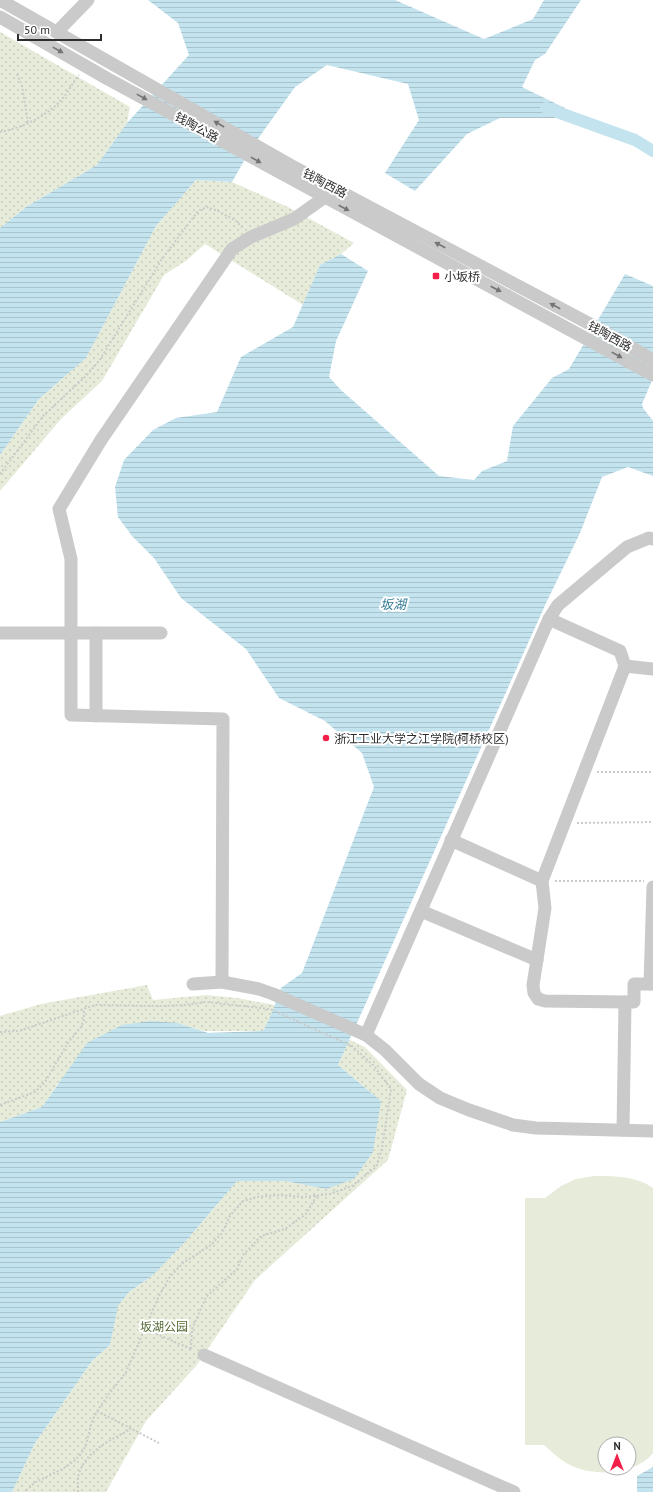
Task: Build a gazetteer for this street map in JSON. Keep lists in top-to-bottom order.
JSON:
{
  "streets": {
    "street": ["钱陶公路", "钱陶西路"]
  },
  "crossings": [
    ["钱陶公路", "钱陶西路"]
  ],
  "one_way": ["钱陶公路"],
  "water": ["坂湖"],
  "parks": ["坂湖公园"],
  "places": {
    "transit": ["小坂桥"],
    "other": ["浙江工业大学之江学院(柯桥校区)"]
  },
  "scale_bar": "50 m",
  "north": "top"
}
